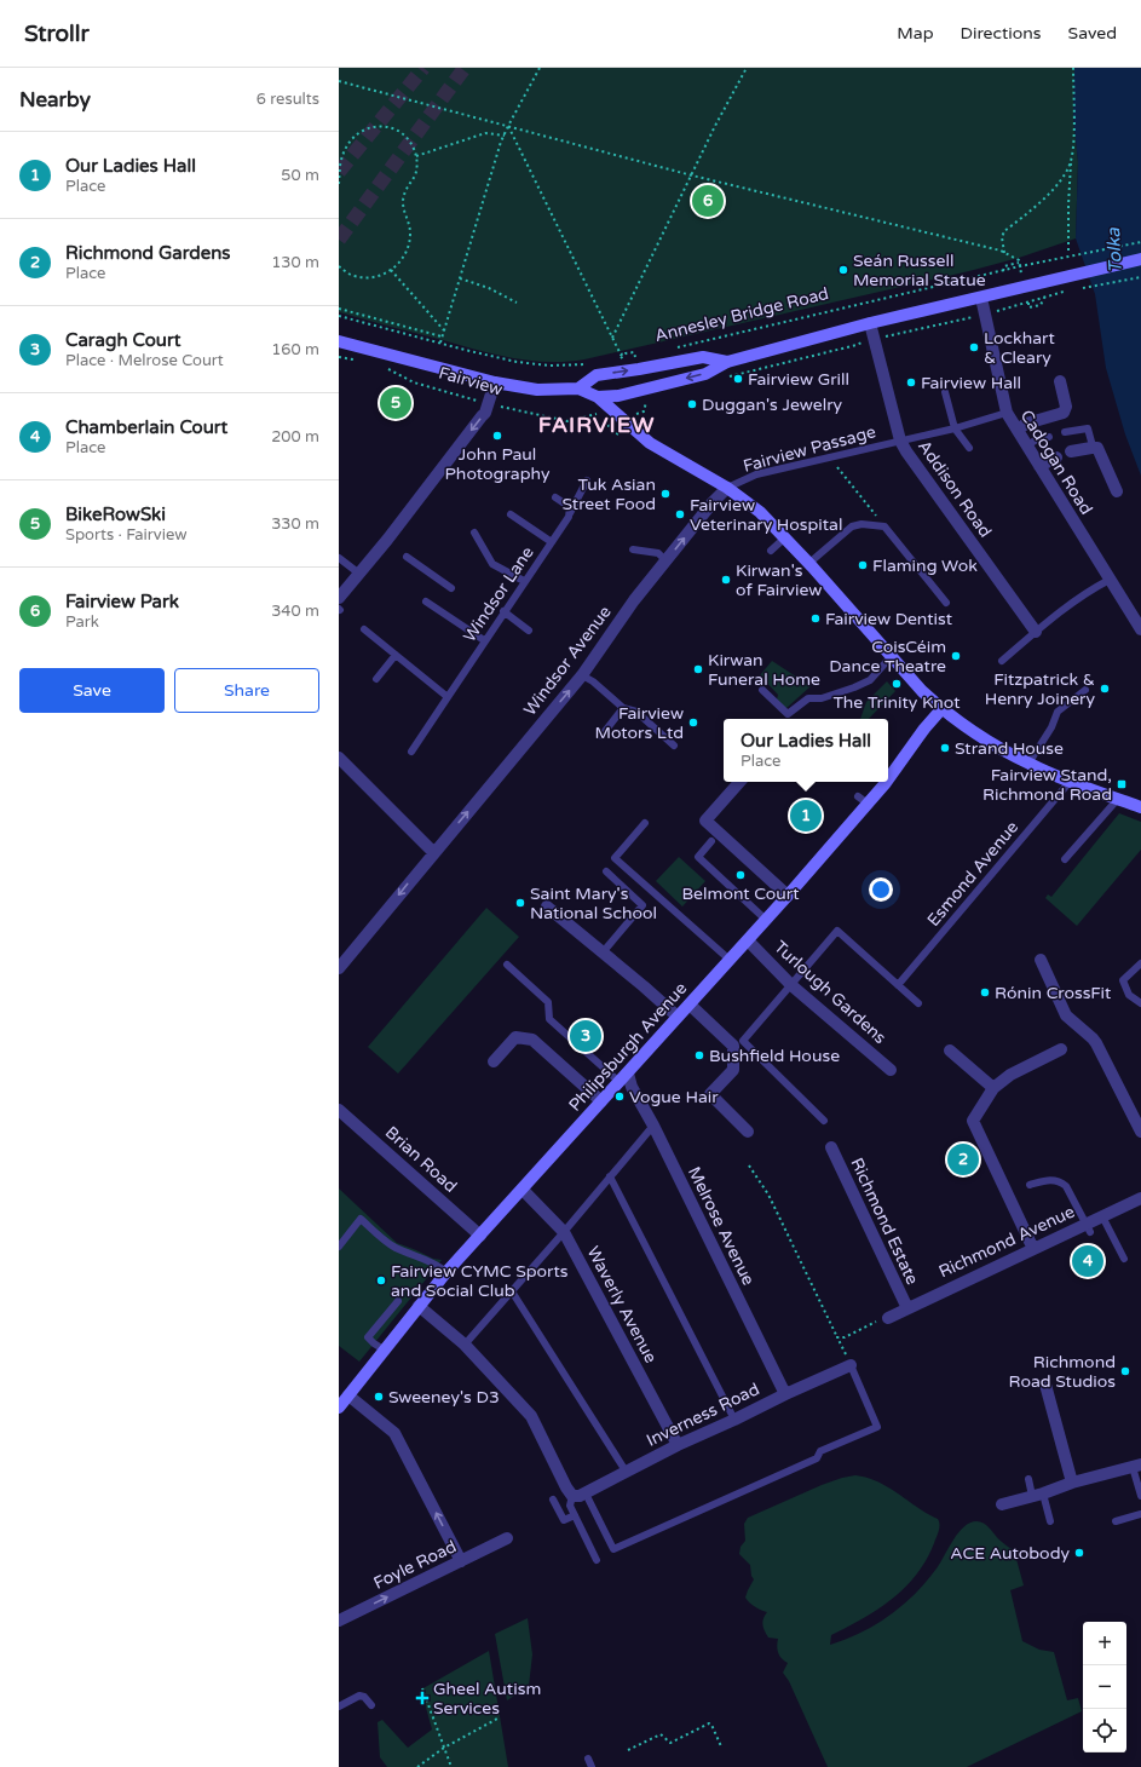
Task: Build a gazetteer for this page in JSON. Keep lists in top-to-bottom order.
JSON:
{
  "streets": {
    "main road": ["Annesley Bridge Road", "Fairview", "Philipsburgh Avenue"],
    "street": [
      "Cadogan Road",
      "Addison Road",
      "Windsor Avenue",
      "Turlough Gardens",
      "Brian Road",
      "Richmond Estate",
      "Melrose Avenue",
      "Richmond Avenue",
      "Waverly Avenue",
      "Inverness Road",
      "Foyle Road"
    ],
    "lane": ["Fairview Passage", "Windsor Lane", "Esmond Avenue"]
  },
  "crossings": [
    ["Annesley Bridge Road", "Fairview"],
    ["Annesley Bridge Road", "Cadogan Road"],
    ["Annesley Bridge Road", "Addison Road"],
    ["Fairview Passage", "Cadogan Road"],
    ["Fairview Passage", "Addison Road"],
    ["Fairview Passage", "Windsor Avenue"],
    ["Turlough Gardens", "Philipsburgh Avenue"],
    ["Philipsburgh Avenue", "Brian Road"],
    ["Philipsburgh Avenue", "Melrose Avenue"],
    ["Philipsburgh Avenue", "Waverly Avenue"],
    ["Richmond Estate", "Richmond Avenue"],
    ["Melrose Avenue", "Inverness Road"],
    ["Waverly Avenue", "Inverness Road"]
  ],
  "one_way": ["Foyle Road"],
  "districts": ["FAIRVIEW"],
  "water": ["Tolka"],
  "places": {
    "other": [
      "Seán Russell Memorial Statue",
      "Lockhart & Cleary",
      "Fairview Grill",
      "Fairview Hall",
      "Duggan's Jewelry",
      "John Paul Photography",
      "Tuk Asian Street Food",
      "Fairview Veterinary Hospital",
      "Flaming Wok",
      "Kirwan's of Fairview",
      "Fairview Dentist",
      "CoisCéim Dance Theatre",
      "Kirwan Funeral Home",
      "The Trinity Knot",
      "Fitzpatrick & Henry Joinery",
      "Fairview Motors Ltd",
      "Strand House",
      "Belmont Court",
      "Saint Mary's National School",
      "Rónin CrossFit",
      "Bushfield House",
      "Vogue Hair",
      "Fairview CYMC Sports and Social Club",
      "Richmond Road Studios",
      "Sweeney's D3",
      "ACE Autobody"
    ],
    "transit": ["Fairview Stand, Richmond Road"],
    "health": ["Gheel Autism Services"]
  },
  "page": {
    "header": "Strollr",
    "nav": ["Map", "Directions", "Saved"],
    "heading": ["Nearby", "6 results"],
    "list": [
      {
        "mark": "1",
        "name": "Our Ladies Hall",
        "note": "Place",
        "value": "50 m"
      },
      {
        "mark": "2",
        "name": "Richmond Gardens",
        "note": "Place",
        "value": "130 m"
      },
      {
        "mark": "3",
        "name": "Caragh Court",
        "note": "Place · Melrose Court",
        "value": "160 m"
      },
      {
        "mark": "4",
        "name": "Chamberlain Court",
        "note": "Place",
        "value": "200 m"
      },
      {
        "mark": "5",
        "name": "BikeRowSki",
        "note": "Sports · Fairview",
        "value": "330 m"
      },
      {
        "mark": "6",
        "name": "Fairview Park",
        "note": "Park",
        "value": "340 m"
      }
    ],
    "pins": [
      "6",
      "5",
      "1",
      "3",
      "2",
      "4"
    ],
    "buttons": ["Save", "Share"],
    "popup": ["Our Ladies Hall", "Place"],
    "map_buttons": ["+", "−"]
  }
}
